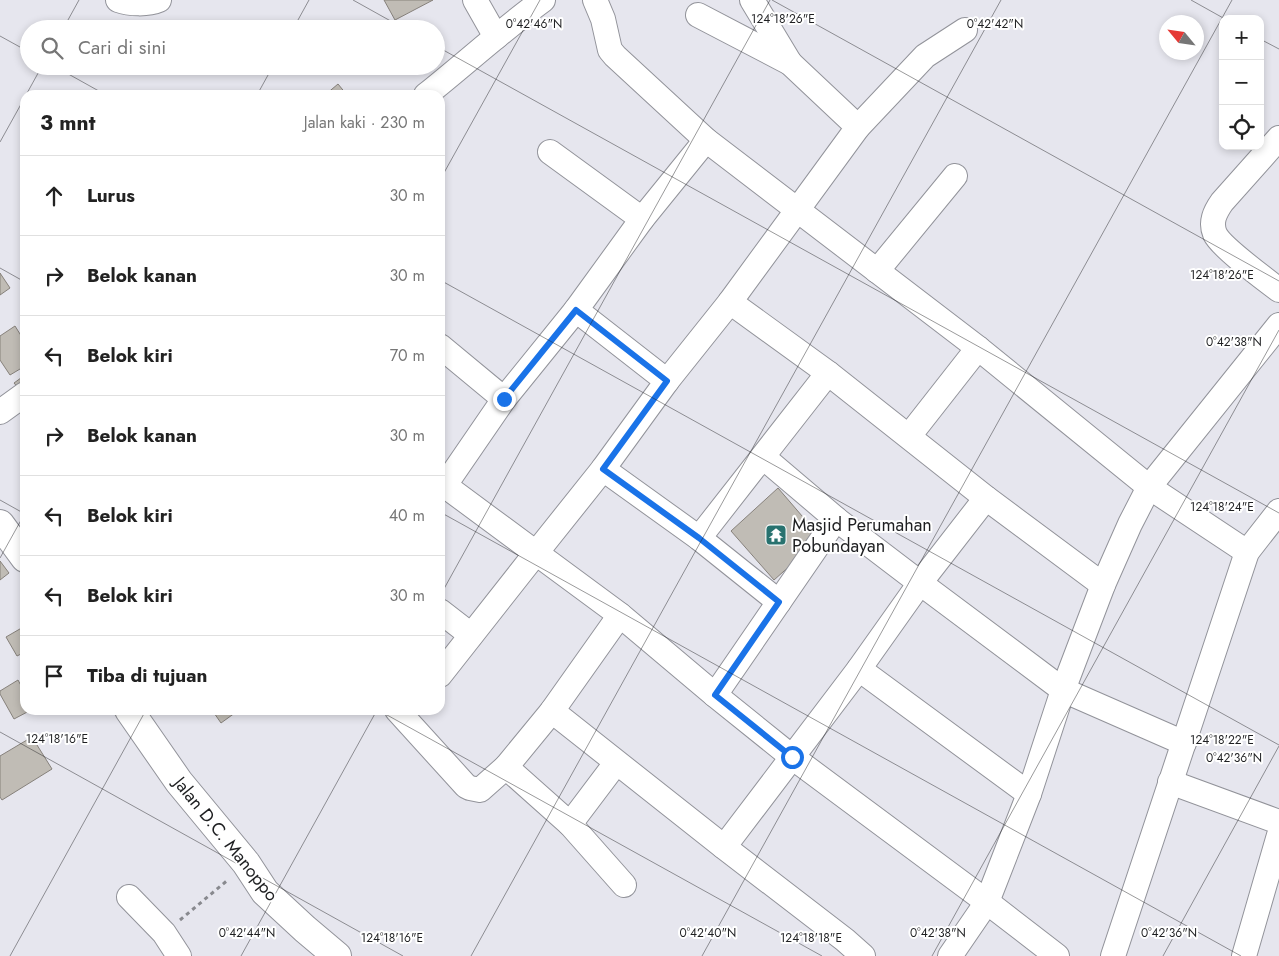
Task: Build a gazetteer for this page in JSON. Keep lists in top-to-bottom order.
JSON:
{
  "streets": {
    "highway": ["Jalan D.C. Manoppo"]
  },
  "places": {
    "temple": ["Masjid Perumahan Pobundayan"]
  },
  "north": "top left",
  "page": {
    "map_buttons": ["+", "−"],
    "search": "Cari di sini",
    "heading": ["3 mnt", "Jalan kaki · 230 m"],
    "list": [
      ["Lurus", "30 m"],
      ["Belok kanan", "30 m"],
      ["Belok kiri", "70 m"],
      ["Belok kanan", "30 m"],
      ["Belok kiri", "40 m"],
      ["Belok kiri", "30 m"],
      "Tiba di tujuan"
    ]
  },
  "coordinates": [
    "124°18'26\"E",
    "0°42'46\"N",
    "0°42'42\"N",
    "0°42'38\"N",
    "124°18'24\"E",
    "124°18'16\"E",
    "124°18'22\"E",
    "0°42'36\"N",
    "0°42'44\"N",
    "0°42'40\"N",
    "124°18'18\"E"
  ]
}
